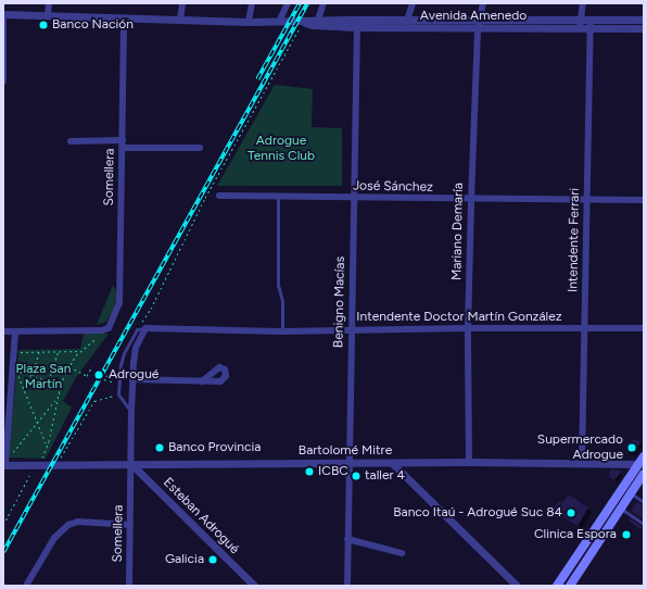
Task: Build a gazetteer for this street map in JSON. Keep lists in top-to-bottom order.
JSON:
{
  "streets": {
    "street": [
      "Avenida Amenedo",
      "Somellera",
      "José Sánchez",
      "Mariano Demaría",
      "Intendente Ferrari",
      "Benigno Macías",
      "Intendente Doctor Martín González",
      "Bartolomé Mitre",
      "Esteban Adrogué"
    ]
  },
  "crossings": [
    ["Avenida Amenedo", "Somellera"],
    ["Avenida Amenedo", "Mariano Demaría"],
    ["Avenida Amenedo", "Intendente Ferrari"],
    ["Avenida Amenedo", "Benigno Macías"],
    ["Somellera", "Intendente Doctor Martín González"],
    ["Somellera", "Bartolomé Mitre"],
    ["Somellera", "Esteban Adrogué"],
    ["José Sánchez", "Mariano Demaría"],
    ["José Sánchez", "Intendente Ferrari"],
    ["José Sánchez", "Benigno Macías"],
    ["Mariano Demaría", "Intendente Doctor Martín González"],
    ["Mariano Demaría", "Bartolomé Mitre"],
    ["Intendente Ferrari", "Intendente Doctor Martín González"],
    ["Intendente Ferrari", "Bartolomé Mitre"],
    ["Benigno Macías", "Intendente Doctor Martín González"],
    ["Benigno Macías", "Bartolomé Mitre"],
    ["Bartolomé Mitre", "Esteban Adrogué"]
  ],
  "parks": ["Adrogue Tennis Club", "Plaza San Martín"],
  "places": [
    "Banco Nación",
    "Adrogué",
    "Banco Provincia",
    "Supermercado Adrogue",
    "ICBC",
    "taller 4",
    "Banco Itaú - Adrogué Suc 84",
    "Clinica Espora",
    "Galicia"
  ]
}
